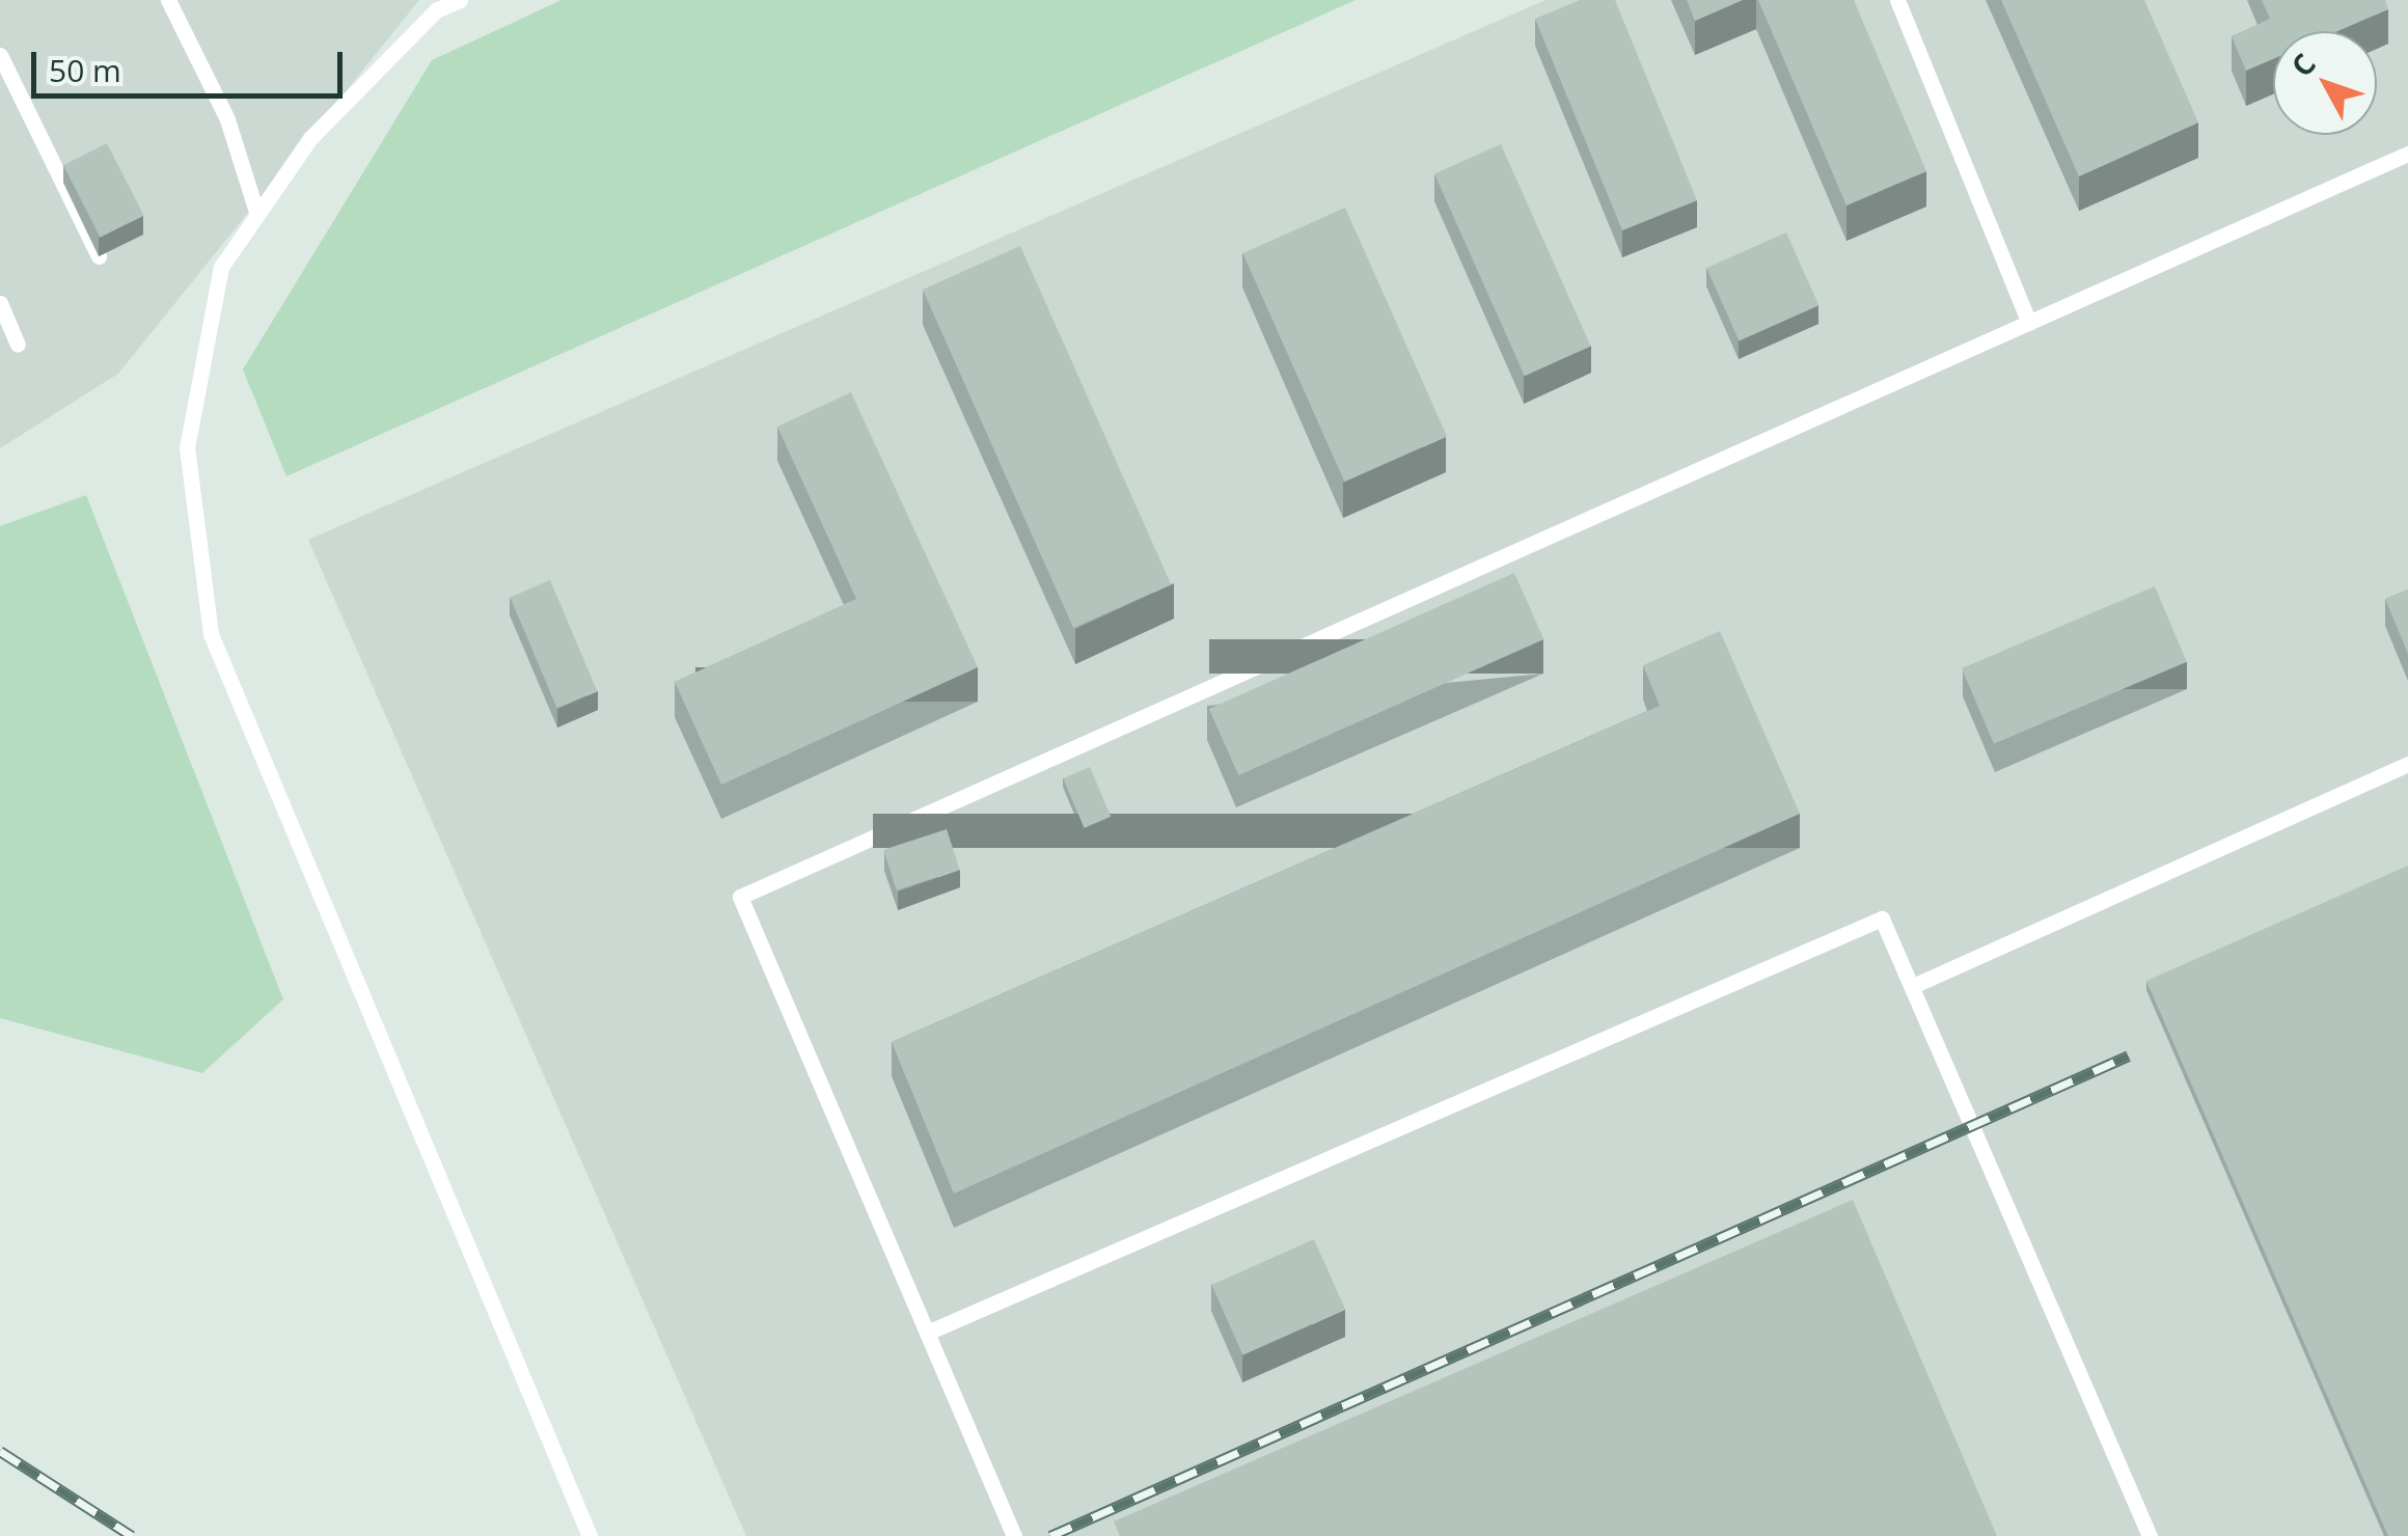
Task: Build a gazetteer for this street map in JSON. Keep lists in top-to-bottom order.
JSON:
{
  "scale_bar": "50 m",
  "north": "top left"
}
